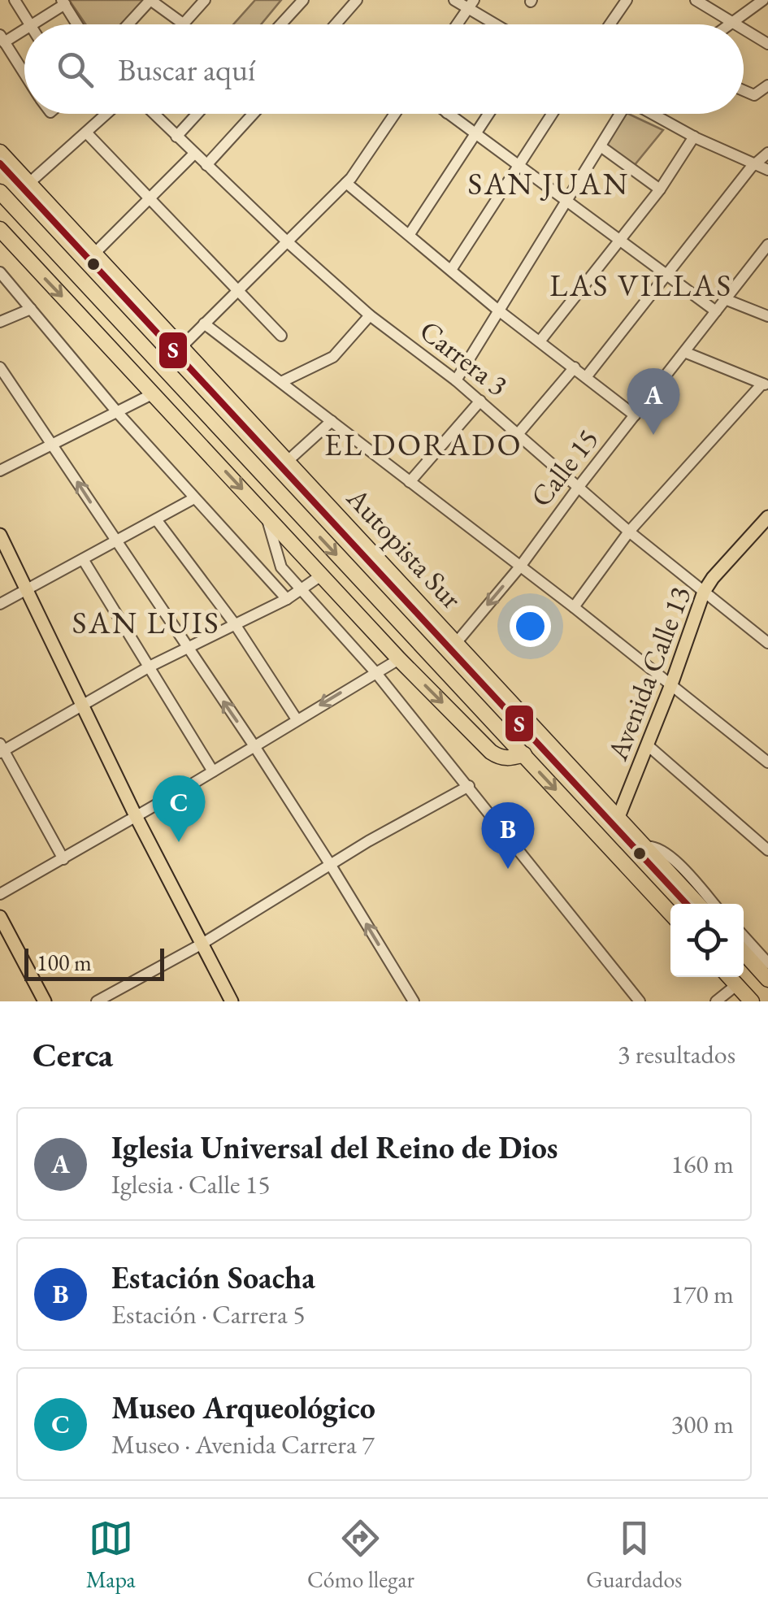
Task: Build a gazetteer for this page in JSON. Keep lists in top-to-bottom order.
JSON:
{
  "streets": {
    "highway": ["Autopista Sur"],
    "main road": ["Avenida Calle 13"],
    "street": ["Carrera 3", "Calle 15"]
  },
  "crossings": [
    ["Carrera 3", "Calle 15"],
    ["Carrera 3", "Avenida Calle 13"],
    ["Calle 15", "Autopista Sur"],
    ["Autopista Sur", "Avenida Calle 13"]
  ],
  "districts": [
    "SAN JUAN",
    "LAS VILLAS",
    "EL DORADO",
    "SAN LUIS"
  ],
  "lines": ["transit line S"],
  "scale_bar": "100 m",
  "page": {
    "search": "Buscar aquí",
    "pins": ["A", "C", "B"],
    "scale": "100 m",
    "heading": ["Cerca", "3 resultados"],
    "list": [
      {
        "mark": "A",
        "name": "Iglesia Universal del Reino de Dios",
        "note": "Iglesia · Calle 15",
        "value": "160 m"
      },
      {
        "mark": "B",
        "name": "Estación Soacha",
        "note": "Estación · Carrera 5",
        "value": "170 m"
      },
      {
        "mark": "C",
        "name": "Museo Arqueológico",
        "note": "Museo · Avenida Carrera 7",
        "value": "300 m"
      }
    ],
    "nav": ["Mapa", "Cómo llegar", "Guardados"]
  }
}
